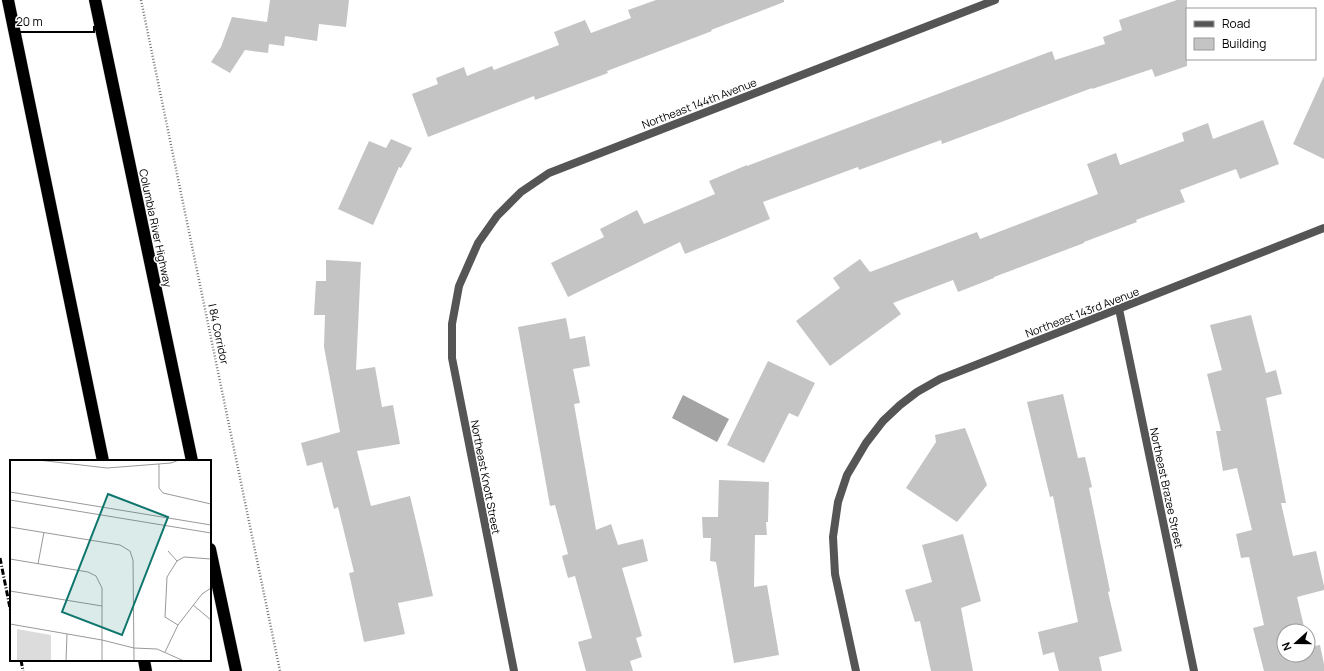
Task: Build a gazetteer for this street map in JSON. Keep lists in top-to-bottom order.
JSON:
{
  "streets": {
    "highway": ["Columbia River Highway"],
    "street": [
      "Northeast 144th Avenue",
      "Northeast 143rd Avenue",
      "Northeast Knott Street",
      "Northeast Brazee Street"
    ],
    "path": ["I 84 Corridor"]
  },
  "crossings": [
    ["Northeast 144th Avenue", "Northeast Knott Street"],
    ["Northeast 143rd Avenue", "Northeast Brazee Street"]
  ],
  "legend": ["Road", "Building"],
  "scale_bar": "20 m",
  "north": "left"
}
